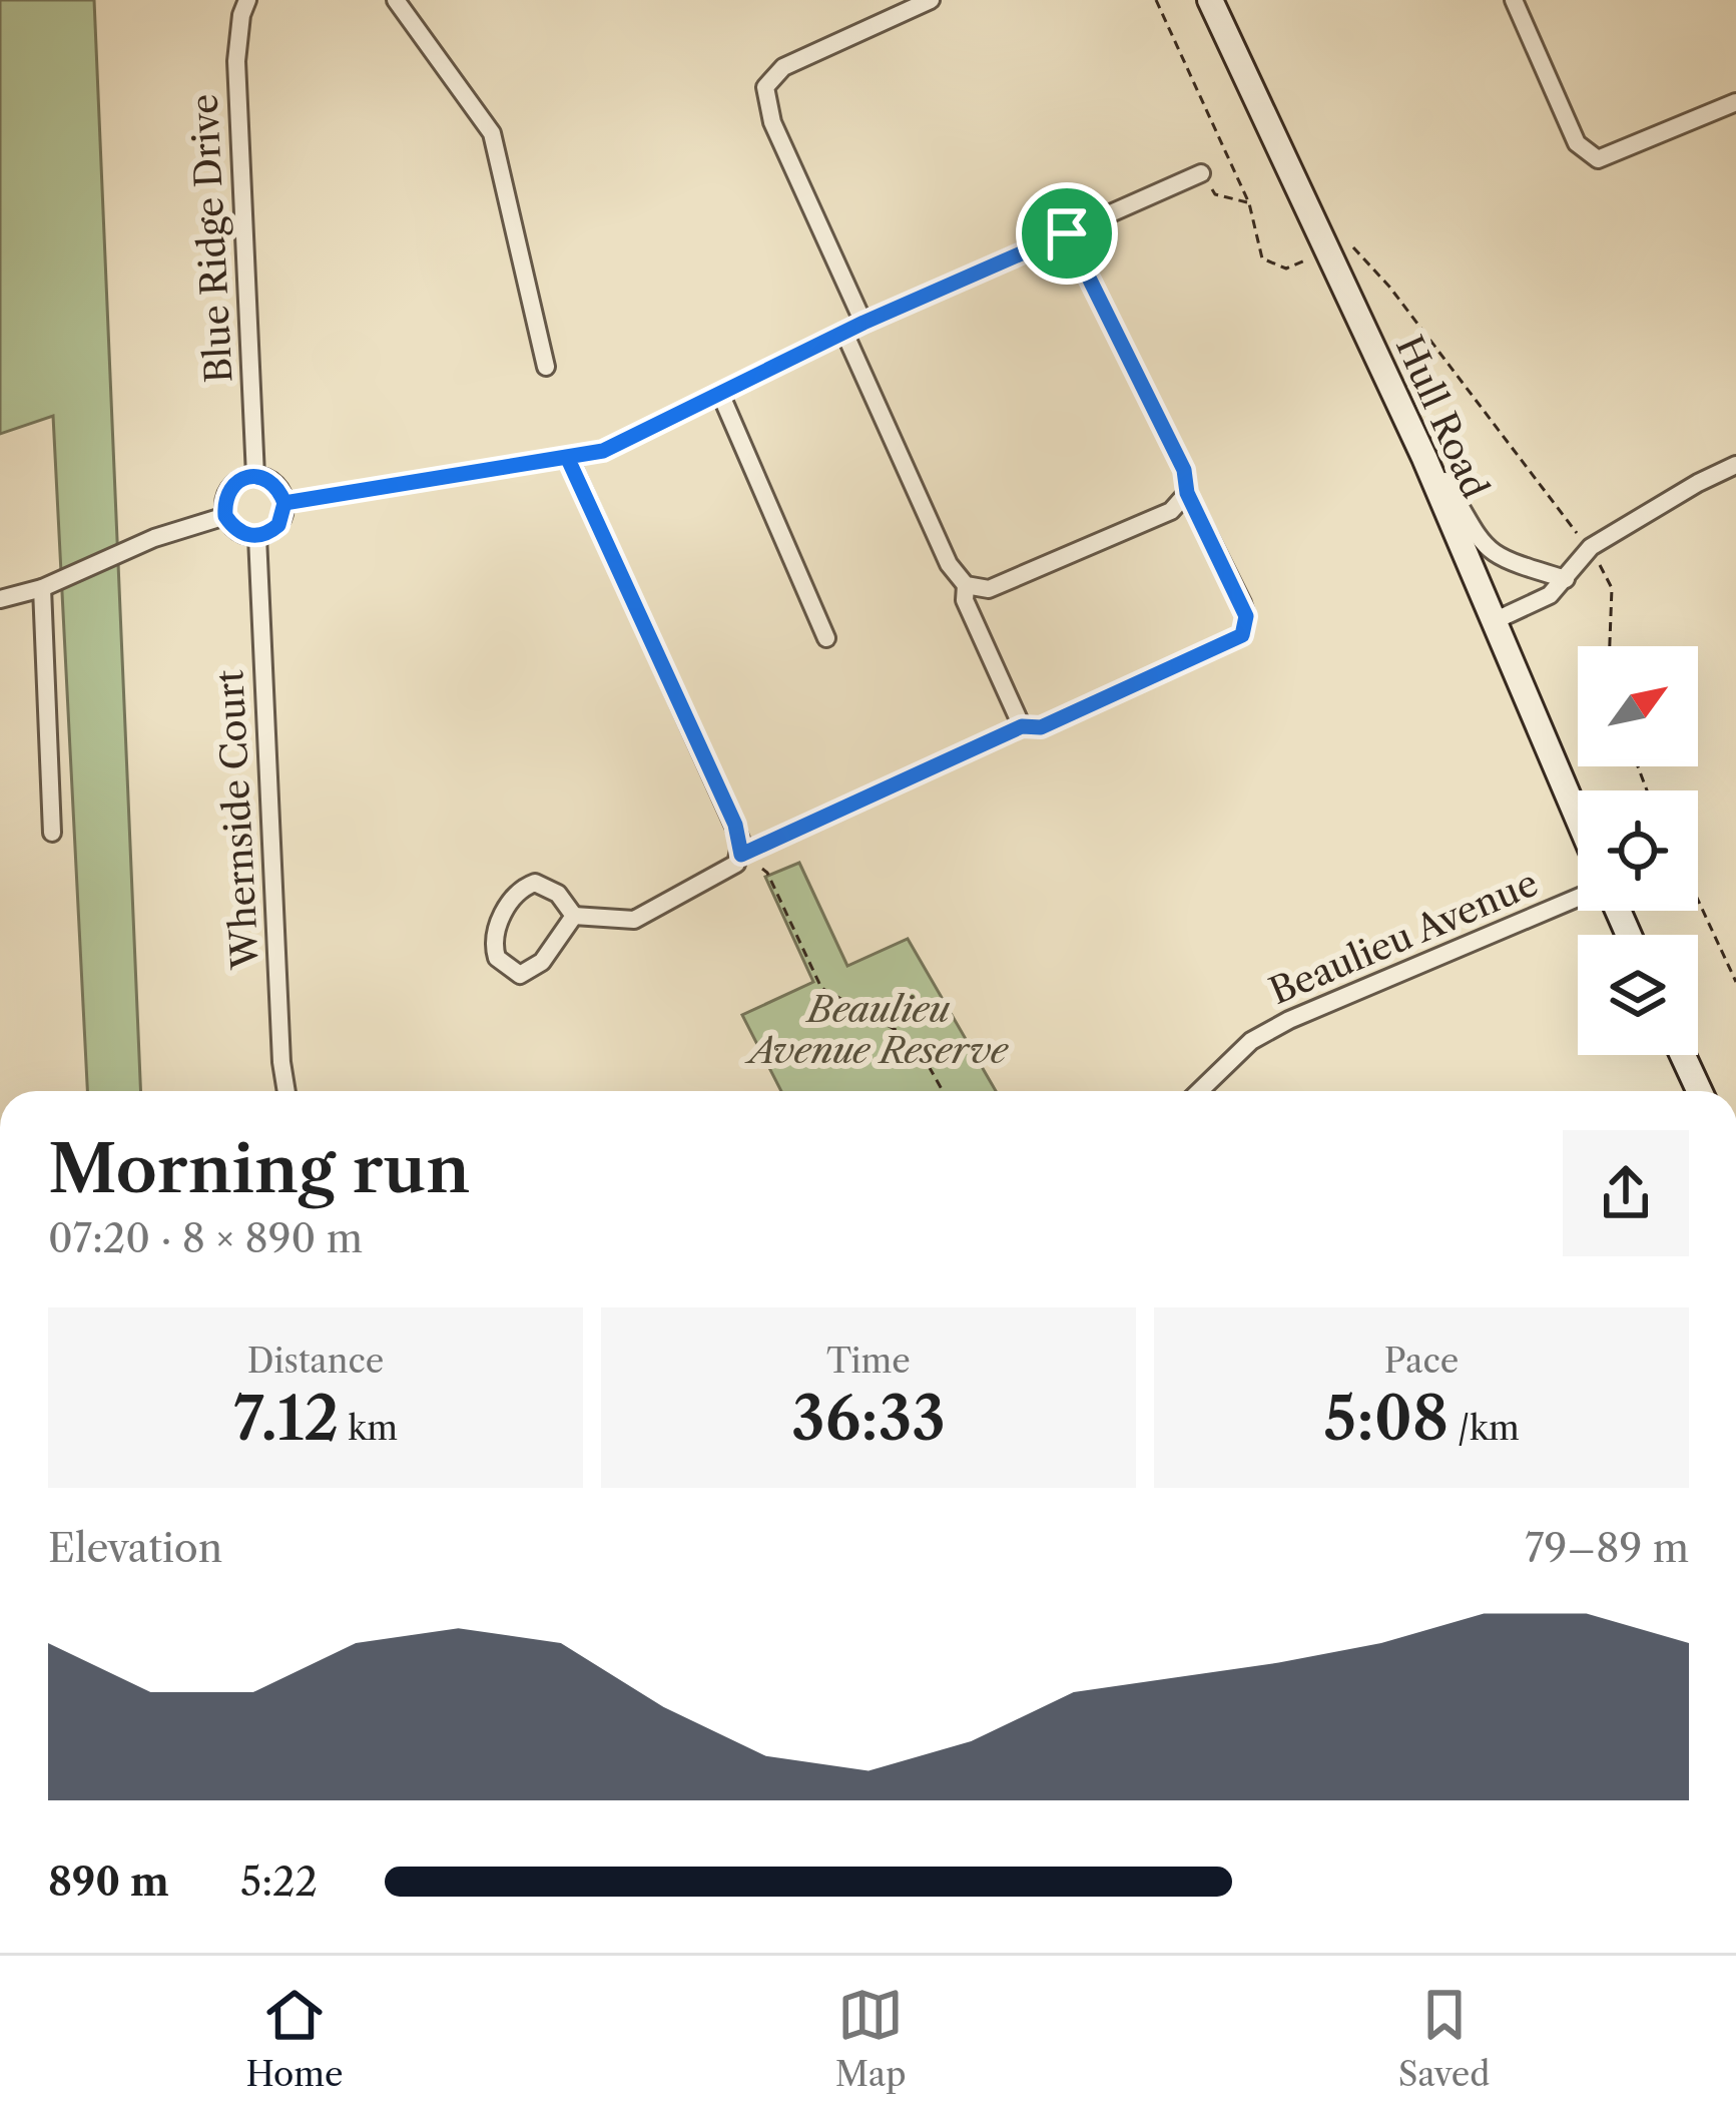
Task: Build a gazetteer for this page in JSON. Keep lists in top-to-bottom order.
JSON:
{
  "streets": {
    "main road": ["Hull Road"],
    "street": ["Blue Ridge Drive", "Whernside Court", "Beaulieu Avenue"]
  },
  "crossings": [
    ["Blue Ridge Drive", "Whernside Court"]
  ],
  "parks": ["Beaulieu Avenue Reserve"],
  "north": "top right",
  "page": {
    "heading": ["Morning run", "07:20 · 8 × 890 m"],
    "stats": [
      ["Distance", "7.12 km"],
      ["Time", "36:33"],
      ["Pace", "5:08 /km"]
    ],
    "chart": ["Elevation", "79–89 m"],
    "list": [
      {
        "name": "890 m",
        "note": "5:22"
      }
    ],
    "tabs": ["Home", "Map", "Saved"]
  }
}
